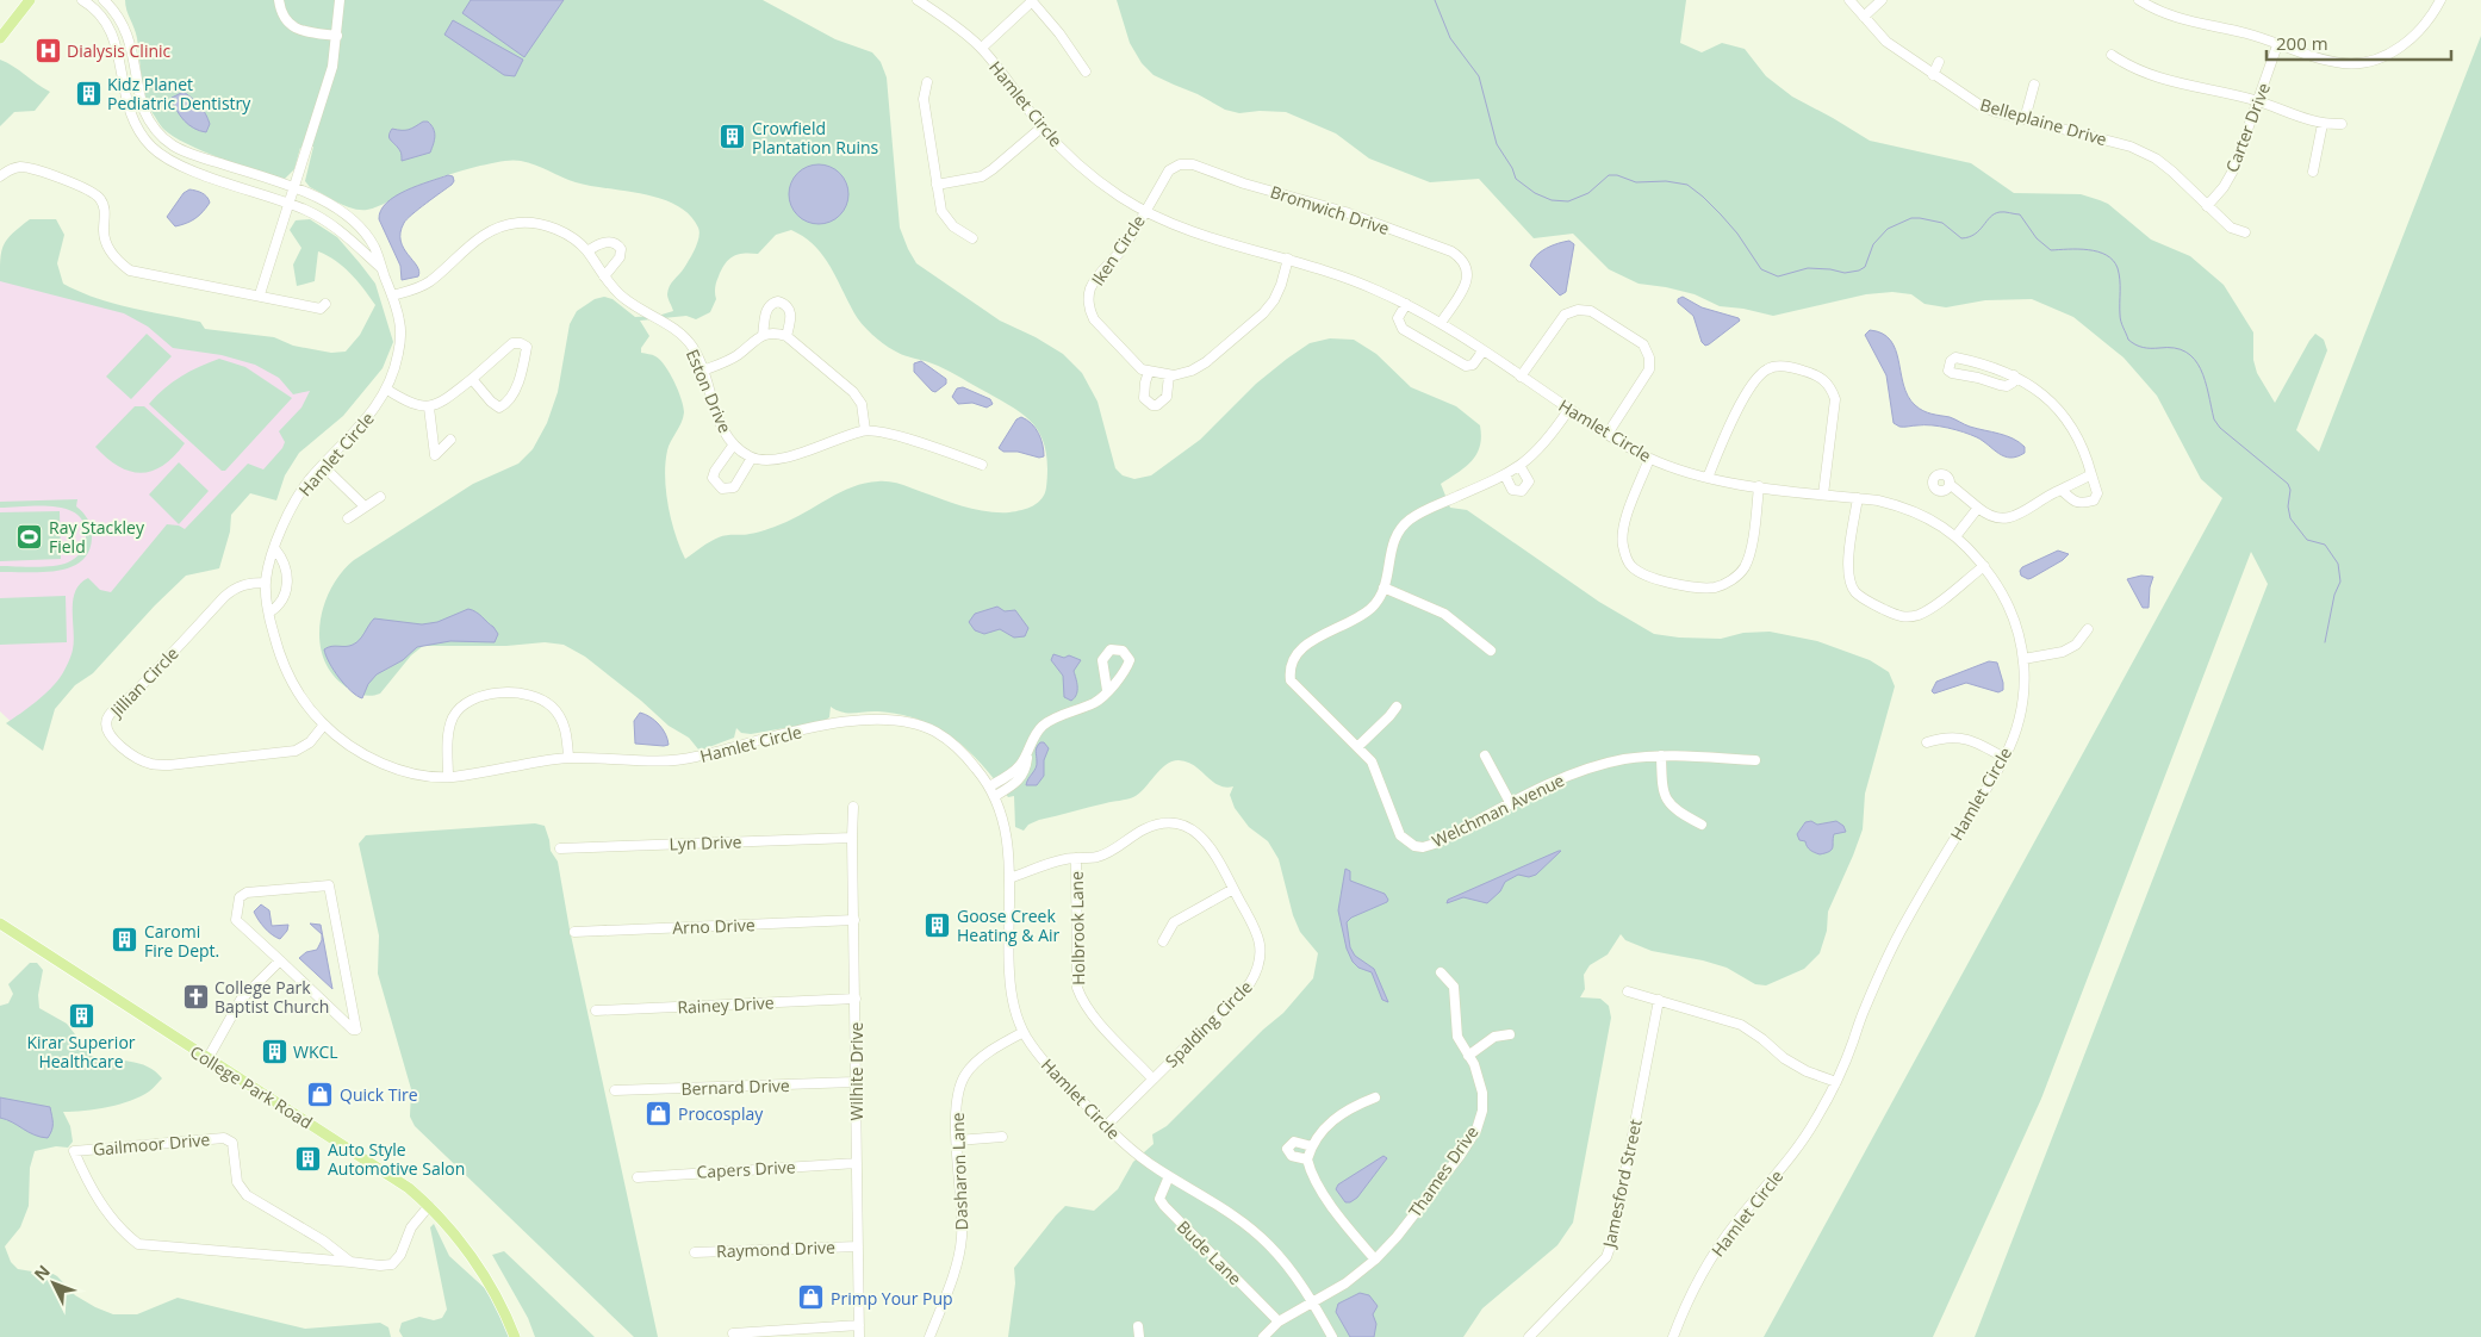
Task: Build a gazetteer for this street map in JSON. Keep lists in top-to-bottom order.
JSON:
{
  "streets": {
    "main road": ["College Park Road"],
    "street": [
      "Hamlet Circle",
      "Belleplaine Drive",
      "Carter Drive",
      "Bromwich Drive",
      "Iken Circle",
      "Eston Drive",
      "Jillian Circle",
      "Welchman Avenue",
      "Lyn Drive",
      "Arno Drive",
      "Holbrook Lane",
      "Rainey Drive",
      "Spalding Circle",
      "Wilhite Drive",
      "Bernard Drive",
      "Gailmoor Drive",
      "Capers Drive",
      "Dasharon Lane",
      "Thames Drive",
      "Jamesford Street",
      "Raymond Drive",
      "Bude Lane"
    ]
  },
  "crossings": [
    ["Hamlet Circle", "Bromwich Drive"],
    ["Hamlet Circle", "Iken Circle"],
    ["Hamlet Circle", "Eston Drive"],
    ["Hamlet Circle", "Jillian Circle"],
    ["Hamlet Circle", "Welchman Avenue"],
    ["Hamlet Circle", "Spalding Circle"],
    ["Hamlet Circle", "Dasharon Lane"],
    ["Hamlet Circle", "Thames Drive"],
    ["Hamlet Circle", "Bude Lane"],
    ["Belleplaine Drive", "Carter Drive"],
    ["Bromwich Drive", "Iken Circle"],
    ["Lyn Drive", "Wilhite Drive"],
    ["Arno Drive", "Wilhite Drive"],
    ["Holbrook Lane", "Spalding Circle"],
    ["Rainey Drive", "Wilhite Drive"],
    ["Wilhite Drive", "Bernard Drive"],
    ["Wilhite Drive", "Capers Drive"],
    ["Wilhite Drive", "Raymond Drive"],
    ["College Park Road", "Gailmoor Drive"],
    ["Thames Drive", "Bude Lane"]
  ],
  "places": {
    "hospital": ["Dialysis Clinic"],
    "building": [
      "Kidz Planet Pediatric Dentistry",
      "Crowfield Plantation Ruins",
      "Goose Creek Heating & Air",
      "Caromi Fire Dept.",
      "Kirar Superior Healthcare",
      "WKCL",
      "Auto Style Automotive Salon"
    ],
    "sports": ["Ray Stackley Field"],
    "church": ["College Park Baptist Church"],
    "shop": ["Quick Tire", "Procosplay", "Primp Your Pup"]
  },
  "scale_bar": "200 m",
  "north": "top left"
}
